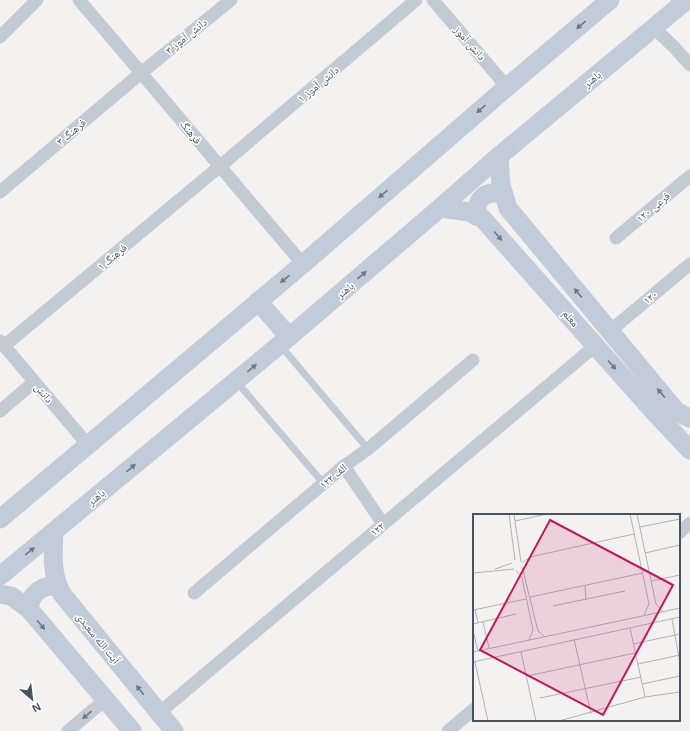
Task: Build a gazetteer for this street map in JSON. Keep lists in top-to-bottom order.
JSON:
{
  "streets": {
    "main road": ["باهنر", "معلم", "آیت الله سعیدی"],
    "street": [
      "دانش آموز ۳",
      "دانش آموز",
      "دانش آموز ۱",
      "فرهنگ ۳",
      "فرهنگ",
      "۱۲۰ فرعی",
      "فرهنگ ۱",
      "۱۲۰",
      "دانش",
      "۱۲۲ الف",
      "۱۲۲"
    ]
  },
  "crossings": [
    ["دانش آموز ۳", "فرهنگ ۳"],
    ["دانش آموز ۳", "فرهنگ"],
    ["باهنر", "معلم"],
    ["باهنر", "آیت الله سعیدی"],
    ["دانش آموز ۱", "فرهنگ"],
    ["دانش آموز ۱", "فرهنگ ۱"],
    ["فرهنگ ۳", "فرهنگ"],
    ["فرهنگ", "فرهنگ ۱"],
    ["فرهنگ ۱", "دانش"],
    ["۱۲۰", "معلم"],
    ["معلم", "۱۲۲"],
    ["۱۲۲", "آیت الله سعیدی"]
  ],
  "north": "bottom right"
}
